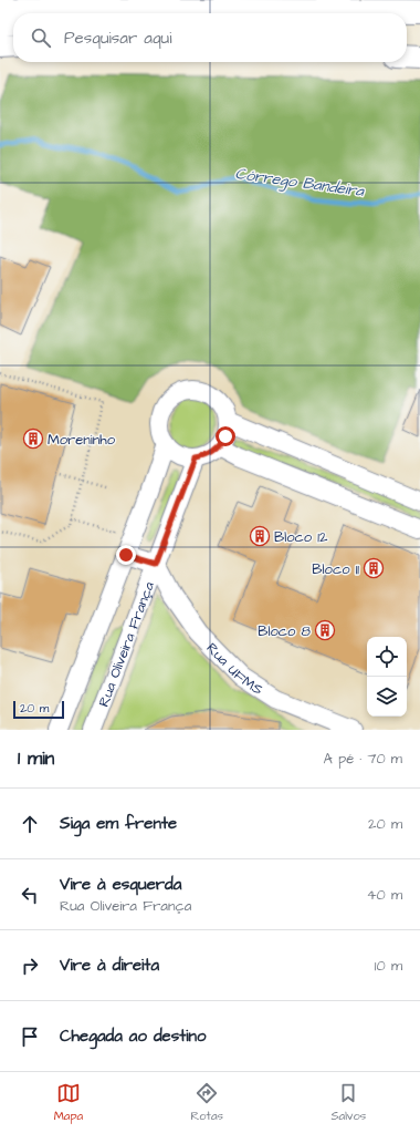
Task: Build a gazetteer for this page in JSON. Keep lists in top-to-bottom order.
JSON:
{
  "streets": {
    "street": ["Rua Oliveira França", "Rua UFMS"]
  },
  "crossings": [
    ["Rua Oliveira França", "Rua UFMS"]
  ],
  "water": ["Córrego Bandeira"],
  "places": {
    "building": [
      "Moreninho",
      "Bloco 12",
      "Bloco 11",
      "Bloco 8"
    ]
  },
  "scale_bar": "20 m",
  "page": {
    "search": "Pesquisar aqui",
    "scale": "20 m",
    "heading": ["1 min", "A pé · 70 m"],
    "list": [
      ["Siga em frente", "20 m"],
      ["Vire à esquerda", "Rua Oliveira França", "40 m"],
      ["Vire à direita", "10 m"],
      "Chegada ao destino"
    ],
    "nav": ["Mapa", "Rotas", "Salvos"]
  }
}
